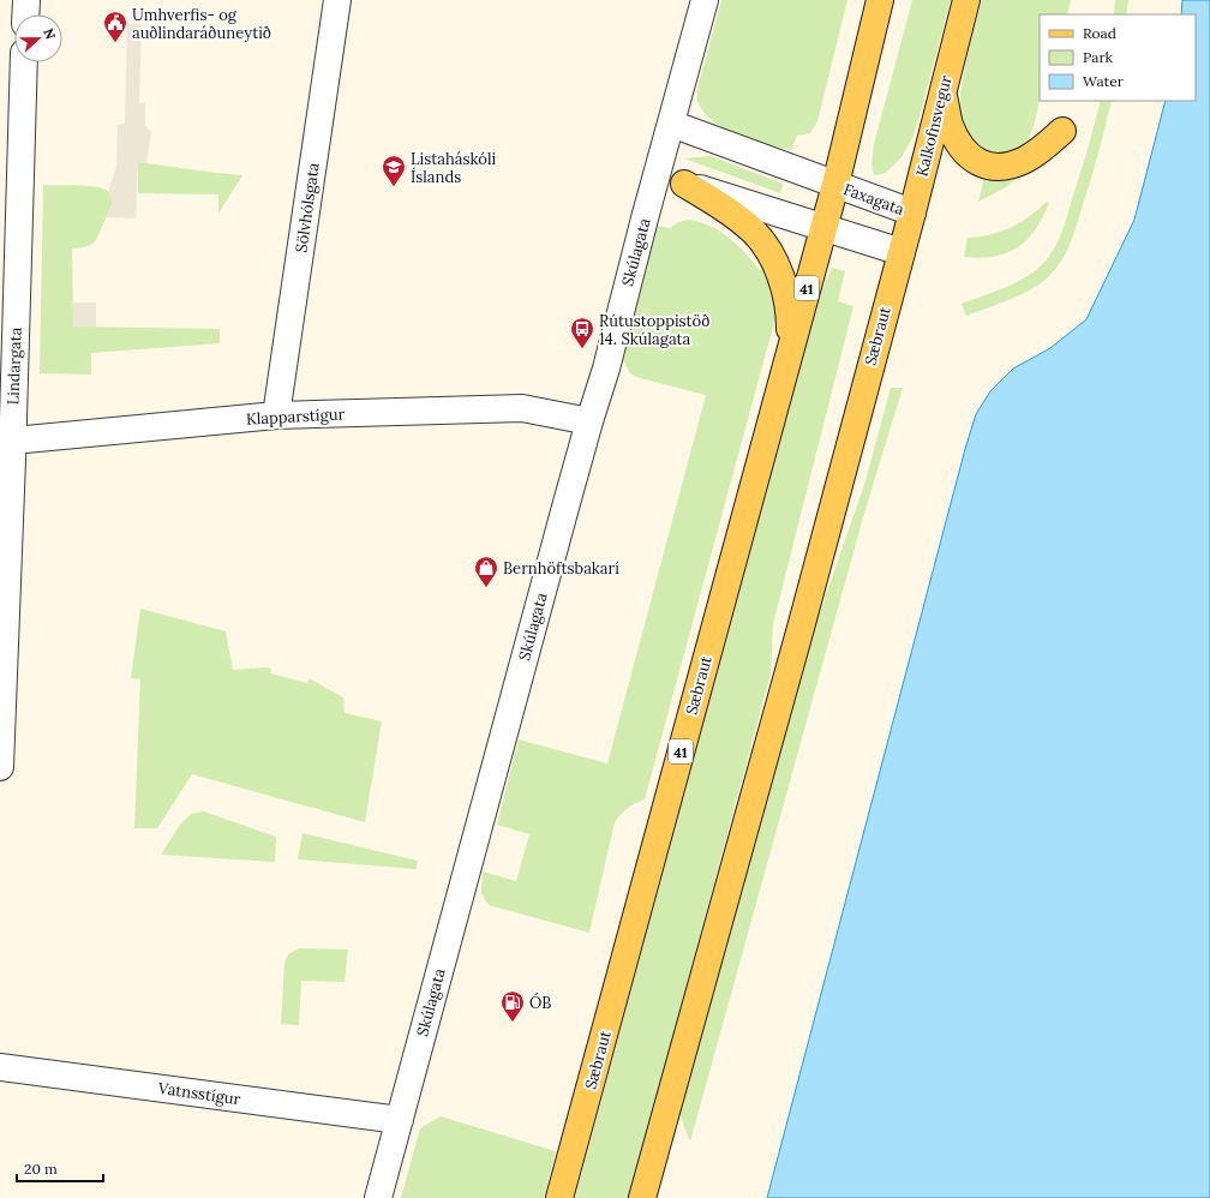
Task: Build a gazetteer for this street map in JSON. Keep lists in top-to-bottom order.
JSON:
{
  "streets": {
    "main road": ["Kalkofnsvegur", "41", "Sæbraut"],
    "street": [
      "Faxagata",
      "Sölvhólsgata",
      "Skúlagata",
      "Lindargata",
      "Klapparstígur",
      "Vatnsstígur"
    ]
  },
  "crossings": [
    ["Kalkofnsvegur", "Faxagata"],
    ["Kalkofnsvegur", "Sæbraut"],
    ["Faxagata", "Skúlagata"],
    ["Sölvhólsgata", "Klapparstígur"],
    ["Skúlagata", "Klapparstígur"],
    ["Skúlagata", "Vatnsstígur"],
    ["Lindargata", "Klapparstígur"]
  ],
  "places": {
    "public building": ["Umhverfis- og auðlindaráðuneytið"],
    "school or university": ["Listaháskóli Íslands"],
    "bus stop": ["Rútustoppistöð 14. Skúlagata"],
    "shop": ["Bernhöftsbakarí"],
    "fuel station": ["ÓB"]
  },
  "legend": ["Road", "Park", "Water"],
  "scale_bar": "20 m",
  "north": "right"
}
